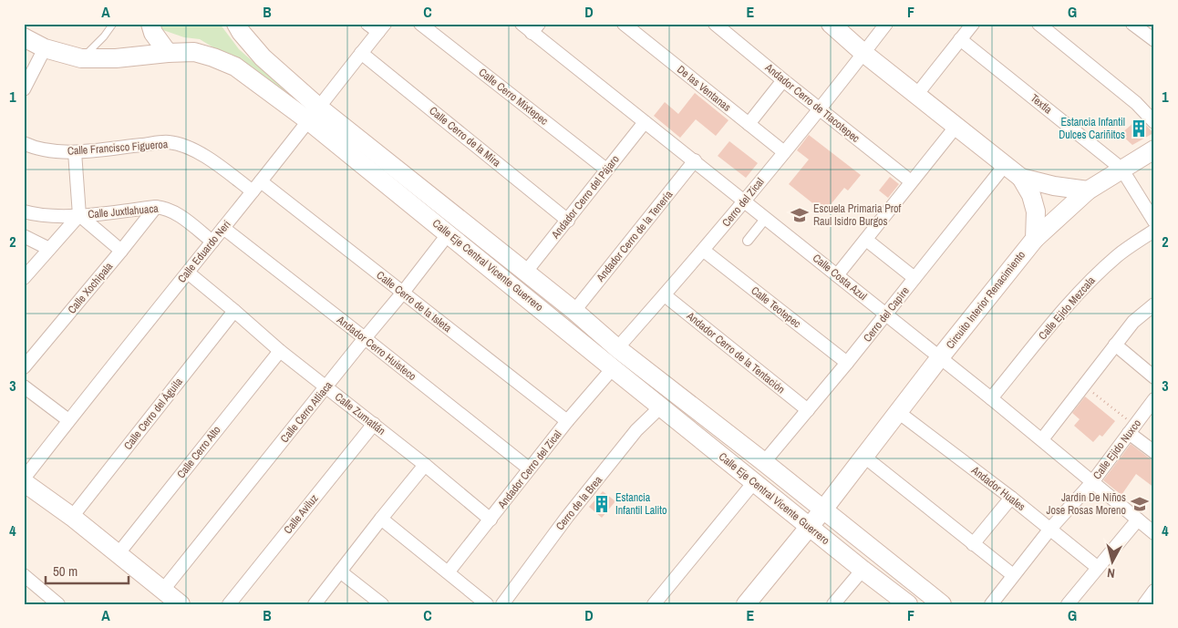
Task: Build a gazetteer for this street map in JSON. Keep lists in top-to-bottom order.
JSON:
{
  "streets": {
    "main road": ["Calle Eje Central Vicente Guerrero", "Circuito Interior Renacimiento"],
    "street": [
      "De las Ventanas",
      "Calle Cerro Mixtepec",
      "Andador Cerro de Tlacotepec",
      "Textla",
      "Calle Cerro de la Mira",
      "Calle Francisco Figueroa",
      "Andador Cerro del Pájaro",
      "Cerro del Zical",
      "Calle Juxtlahuaca",
      "Andador Cerro de la Tenería",
      "Calle Eduardo Neri",
      "Calle Costa Azul",
      "Calle Xochipala",
      "Calle Cerro de la Isleta",
      "Calle Teotepec",
      "Calle Ejido Mezcala",
      "Cerro del Capire",
      "Andador Cerro Huisteco",
      "Andador Cerro de la Tentación",
      "Calle Cerro Atliaca",
      "Calle Cerro del Águila",
      "Calle Zumatlán",
      "Calle Ejido Nuxco",
      "Calle Cerro Alto",
      "Andador Cerro del Zical",
      "Andador Huales",
      "Cerro de la Brea",
      "Calle Aviluz"
    ]
  },
  "crossings": [
    ["De las Ventanas", "Cerro del Zical"],
    ["Calle Cerro Mixtepec", "Andador Cerro del Pájaro"],
    ["Andador Cerro de Tlacotepec", "Cerro del Zical"],
    ["Textla", "Circuito Interior Renacimiento"],
    ["Calle Cerro de la Mira", "Andador Cerro del Pájaro"],
    ["Calle Cerro de la Mira", "Calle Eduardo Neri"],
    ["Calle Francisco Figueroa", "Calle Eduardo Neri"],
    ["Calle Francisco Figueroa", "Calle Cerro de la Isleta"],
    ["Andador Cerro del Pájaro", "Calle Eje Central Vicente Guerrero"],
    ["Andador Cerro del Pájaro", "Calle Costa Azul"],
    ["Cerro del Zical", "Calle Eje Central Vicente Guerrero"],
    ["Cerro del Zical", "Calle Costa Azul"],
    ["Cerro del Zical", "Calle Teotepec"],
    ["Cerro del Zical", "Andador Cerro de la Tentación"],
    ["Calle Juxtlahuaca", "Calle Eduardo Neri"],
    ["Calle Juxtlahuaca", "Calle Xochipala"],
    ["Andador Cerro de la Tenería", "Calle Eje Central Vicente Guerrero"],
    ["Andador Cerro de la Tenería", "Calle Costa Azul"],
    ["Calle Eduardo Neri", "Calle Eje Central Vicente Guerrero"],
    ["Calle Eduardo Neri", "Calle Cerro de la Isleta"],
    ["Calle Eduardo Neri", "Andador Cerro Huisteco"],
    ["Calle Eduardo Neri", "Calle Zumatlán"],
    ["Calle Eje Central Vicente Guerrero", "Circuito Interior Renacimiento"],
    ["Calle Eje Central Vicente Guerrero", "Cerro del Capire"],
    ["Calle Eje Central Vicente Guerrero", "Calle Cerro Atliaca"],
    ["Calle Eje Central Vicente Guerrero", "Andador Cerro del Zical"],
    ["Calle Eje Central Vicente Guerrero", "Cerro de la Brea"],
    ["Calle Costa Azul", "Circuito Interior Renacimiento"],
    ["Calle Costa Azul", "Calle Ejido Mezcala"],
    ["Calle Costa Azul", "Cerro del Capire"],
    ["Calle Costa Azul", "Calle Ejido Nuxco"],
    ["Circuito Interior Renacimiento", "Andador Huales"],
    ["Calle Cerro de la Isleta", "Calle Cerro Atliaca"],
    ["Calle Cerro de la Isleta", "Andador Cerro del Zical"],
    ["Calle Teotepec", "Cerro del Capire"],
    ["Cerro del Capire", "Andador Cerro de la Tentación"],
    ["Andador Cerro Huisteco", "Calle Cerro Atliaca"],
    ["Andador Cerro Huisteco", "Andador Cerro del Zical"],
    ["Calle Cerro Atliaca", "Calle Zumatlán"],
    ["Calle Cerro del Águila", "Calle Zumatlán"],
    ["Calle Zumatlán", "Calle Cerro Alto"],
    ["Calle Zumatlán", "Andador Cerro del Zical"],
    ["Calle Zumatlán", "Calle Aviluz"],
    ["Calle Ejido Nuxco", "Andador Huales"]
  ],
  "places": {
    "building": ["Estancia Infantil Dulces Cariñitos", "Estancia Infantil Lalito"],
    "school or university": ["Escuela Primaria Prof Raul Isidro Burgos", "Jardin De Niños Jose Rosas Moreno"]
  },
  "scale_bar": "50 m",
  "north": "bottom",
  "grid": {
    "columns": [
      "A",
      "B",
      "C",
      "D",
      "E",
      "F",
      "G"
    ],
    "rows": [
      "1",
      "2",
      "3",
      "4"
    ]
  }
}
